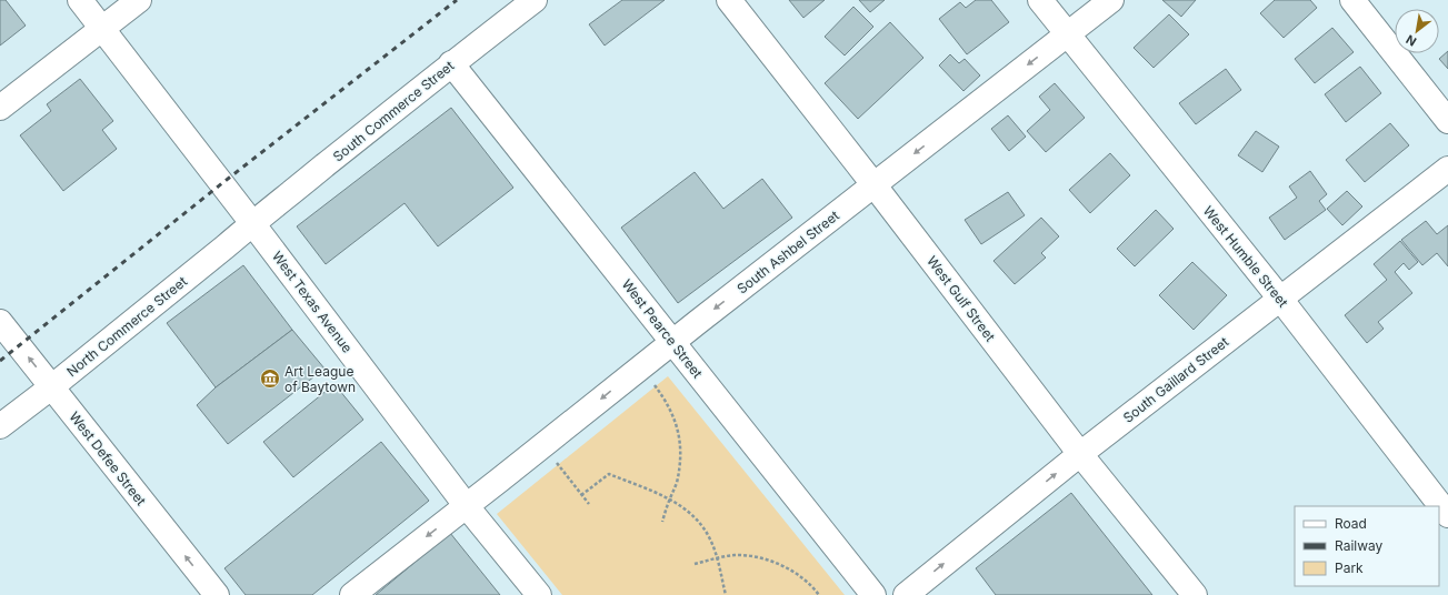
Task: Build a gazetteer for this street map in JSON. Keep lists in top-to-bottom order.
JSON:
{
  "streets": {
    "street": [
      "South Commerce Street",
      "South Ashbel Street",
      "West Humble Street",
      "West Gulf Street",
      "West Texas Avenue",
      "North Commerce Street",
      "West Pearce Street",
      "South Gaillard Street",
      "West Defee Street"
    ]
  },
  "crossings": [
    ["South Commerce Street", "West Texas Avenue"],
    ["South Commerce Street", "North Commerce Street"],
    ["South Commerce Street", "West Pearce Street"],
    ["South Ashbel Street", "West Humble Street"],
    ["South Ashbel Street", "West Gulf Street"],
    ["South Ashbel Street", "West Texas Avenue"],
    ["South Ashbel Street", "West Pearce Street"],
    ["West Humble Street", "South Gaillard Street"],
    ["West Gulf Street", "South Gaillard Street"],
    ["West Texas Avenue", "North Commerce Street"],
    ["North Commerce Street", "West Defee Street"]
  ],
  "one_way": ["South Ashbel Street", "West Defee Street"],
  "places": {
    "museum": ["Art League of Baytown"]
  },
  "legend": ["Road", "Railway", "Park"],
  "north": "bottom left"
}
